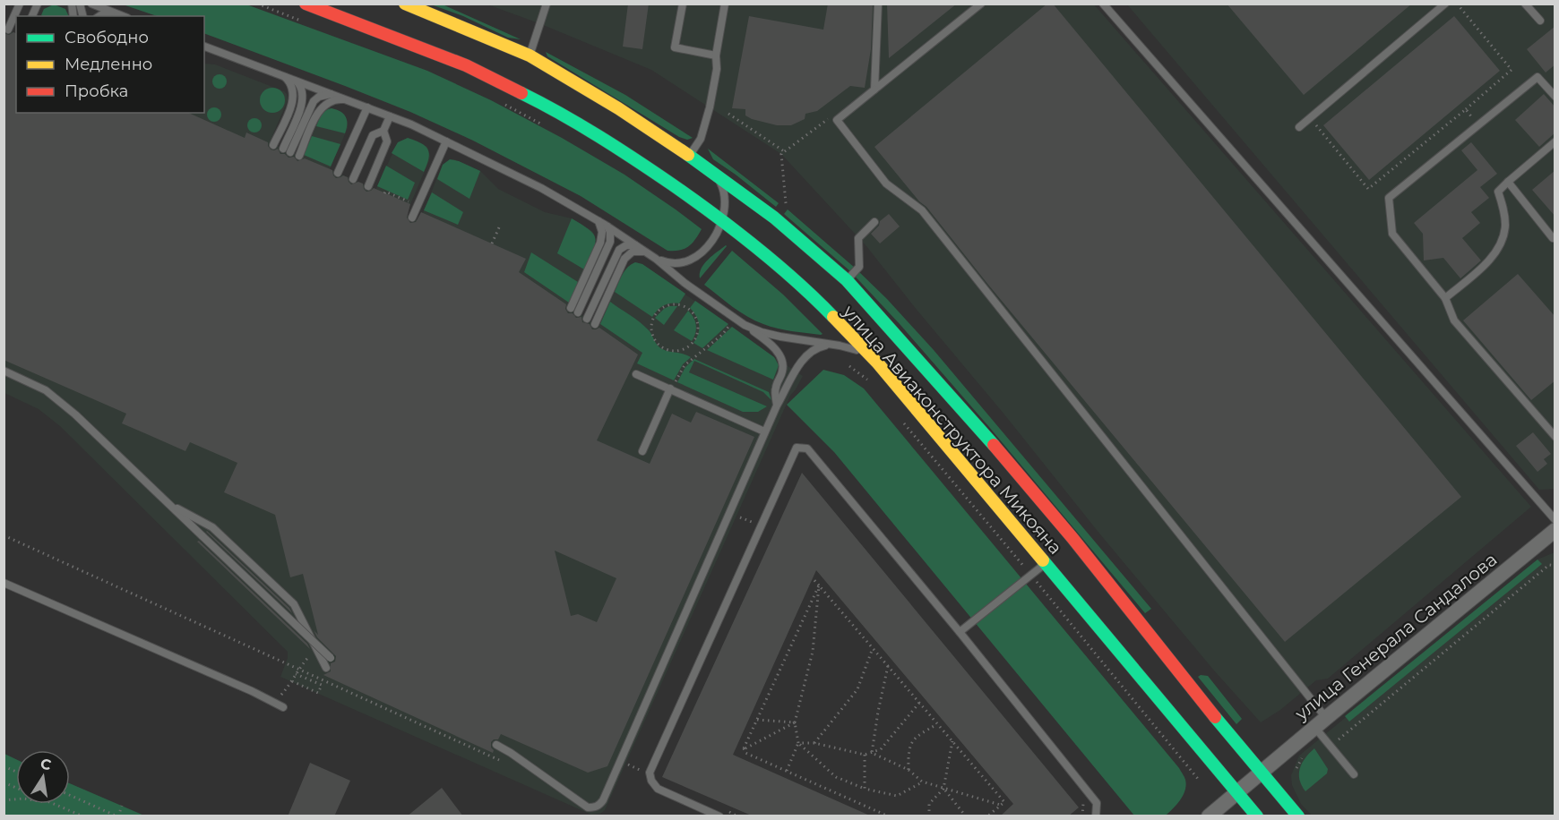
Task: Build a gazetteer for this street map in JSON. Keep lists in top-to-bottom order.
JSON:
{
  "streets": {
    "street": ["улица Авиаконструктора Микояна", "улица Генерала Сандалова"]
  },
  "crossings": [
    ["улица Авиаконструктора Микояна", "улица Генерала Сандалова"]
  ],
  "legend": ["Свободно", "Медленно", "Пробка"],
  "north": "top"
}
